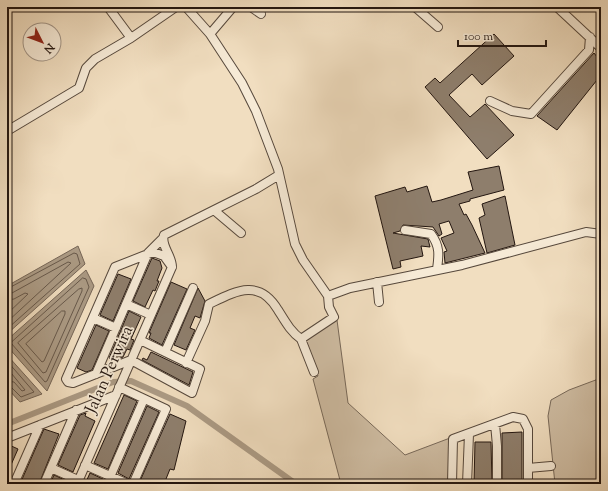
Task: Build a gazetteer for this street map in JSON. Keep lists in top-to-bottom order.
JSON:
{
  "streets": {
    "street": ["Jalan Perwira"]
  },
  "scale_bar": "100 m",
  "north": "bottom right"
}
